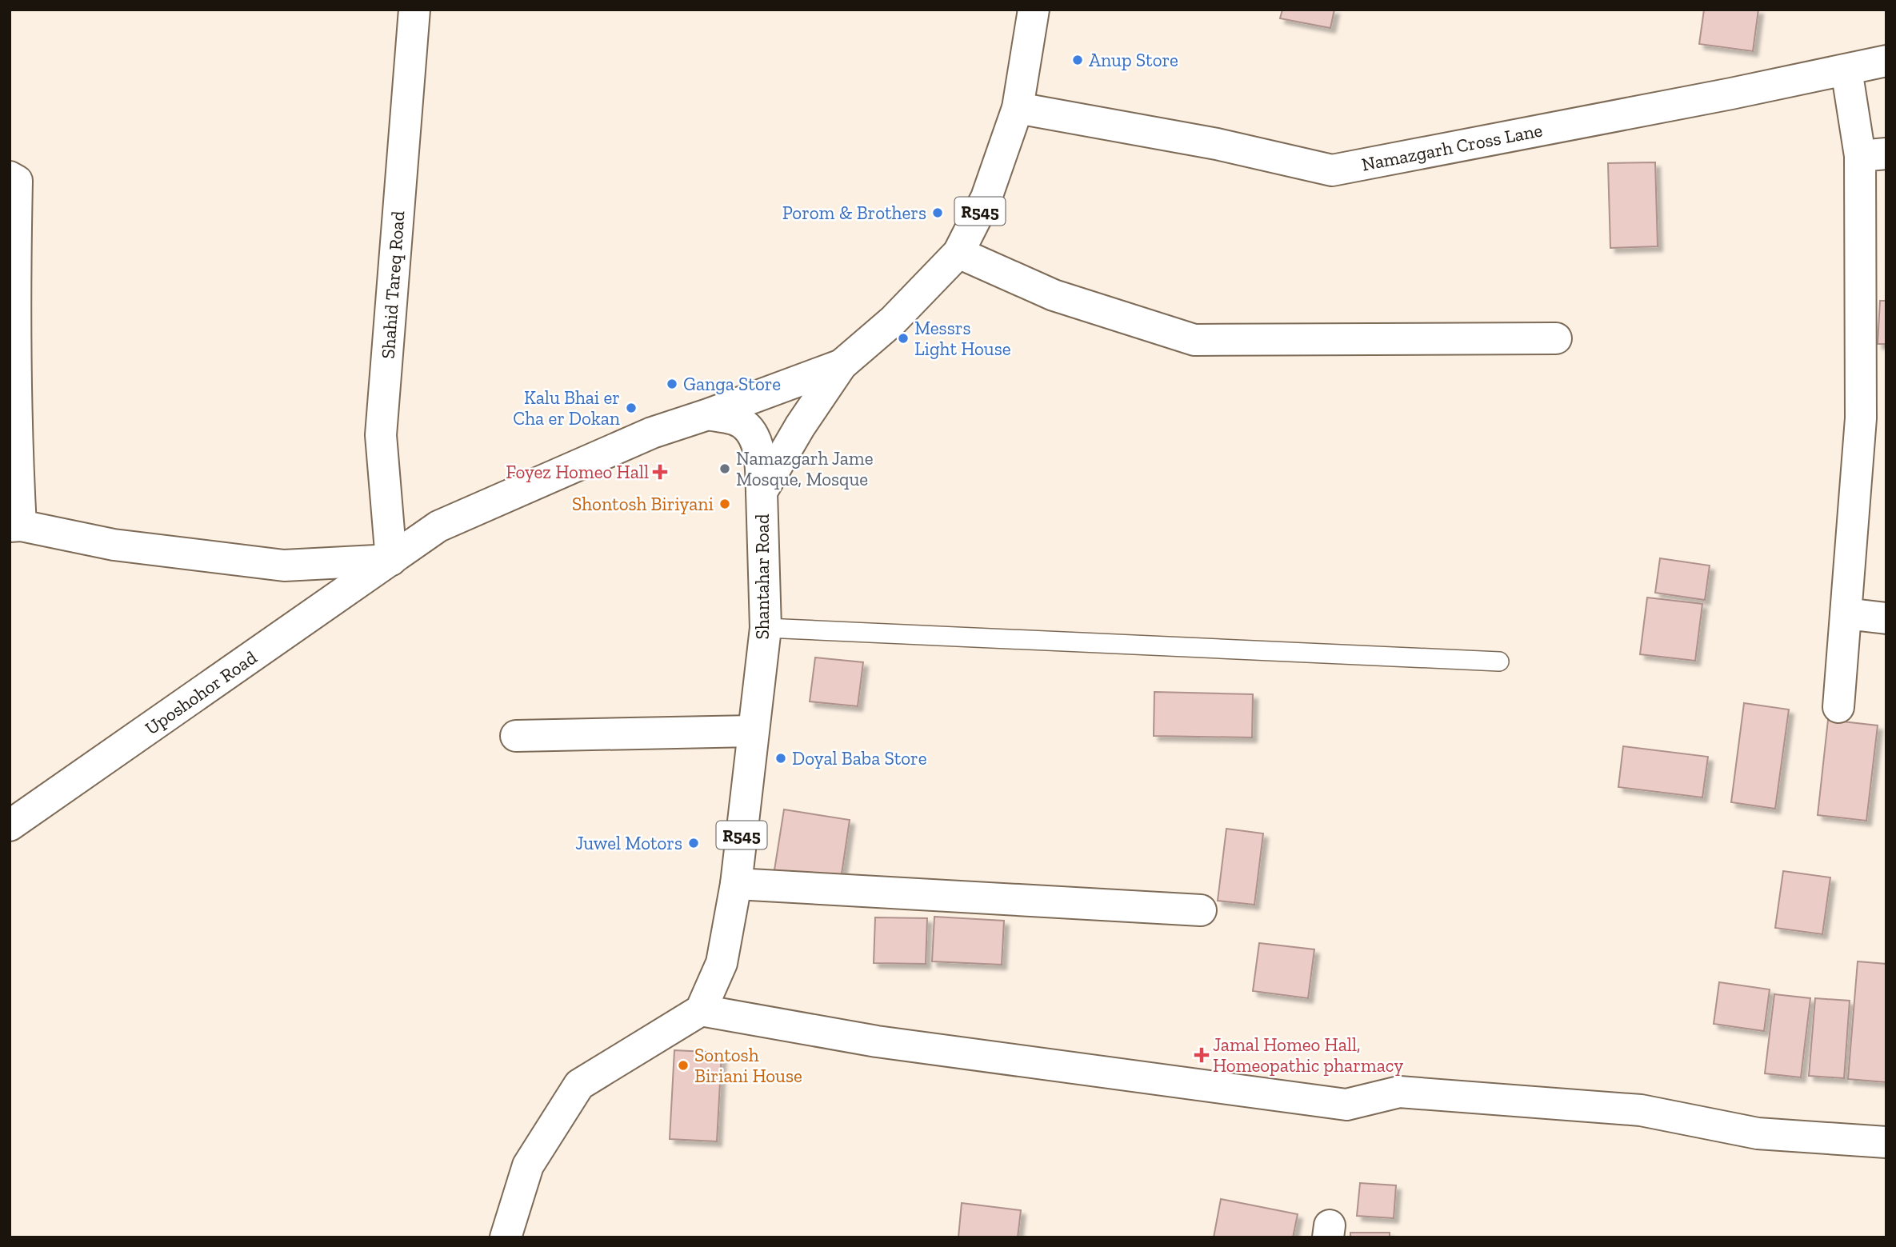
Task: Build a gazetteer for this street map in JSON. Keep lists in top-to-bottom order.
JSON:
{
  "streets": {
    "street": [
      "Namazgarh Cross Lane",
      "R545",
      "Shahid Tareq Road",
      "Shantahar Road",
      "Uposhohor Road"
    ]
  },
  "crossings": [
    ["Namazgarh Cross Lane", "Shantahar Road"],
    ["Shahid Tareq Road", "Uposhohor Road"],
    ["Shantahar Road", "Uposhohor Road"]
  ],
  "places": {
    "other": [
      "Anup Store",
      "Porom & Brothers",
      "Messrs Light House",
      "Ganga Store",
      "Kalu Bhai er Cha er Dokan",
      "Namazgarh Jame Mosque, Mosque",
      "Shontosh Biriyani",
      "Doyal Baba Store",
      "Juwel Motors",
      "Sontosh Biriani House"
    ],
    "health": ["Foyez Homeo Hall", "Jamal Homeo Hall, Homeopathic pharmacy"]
  }
}
